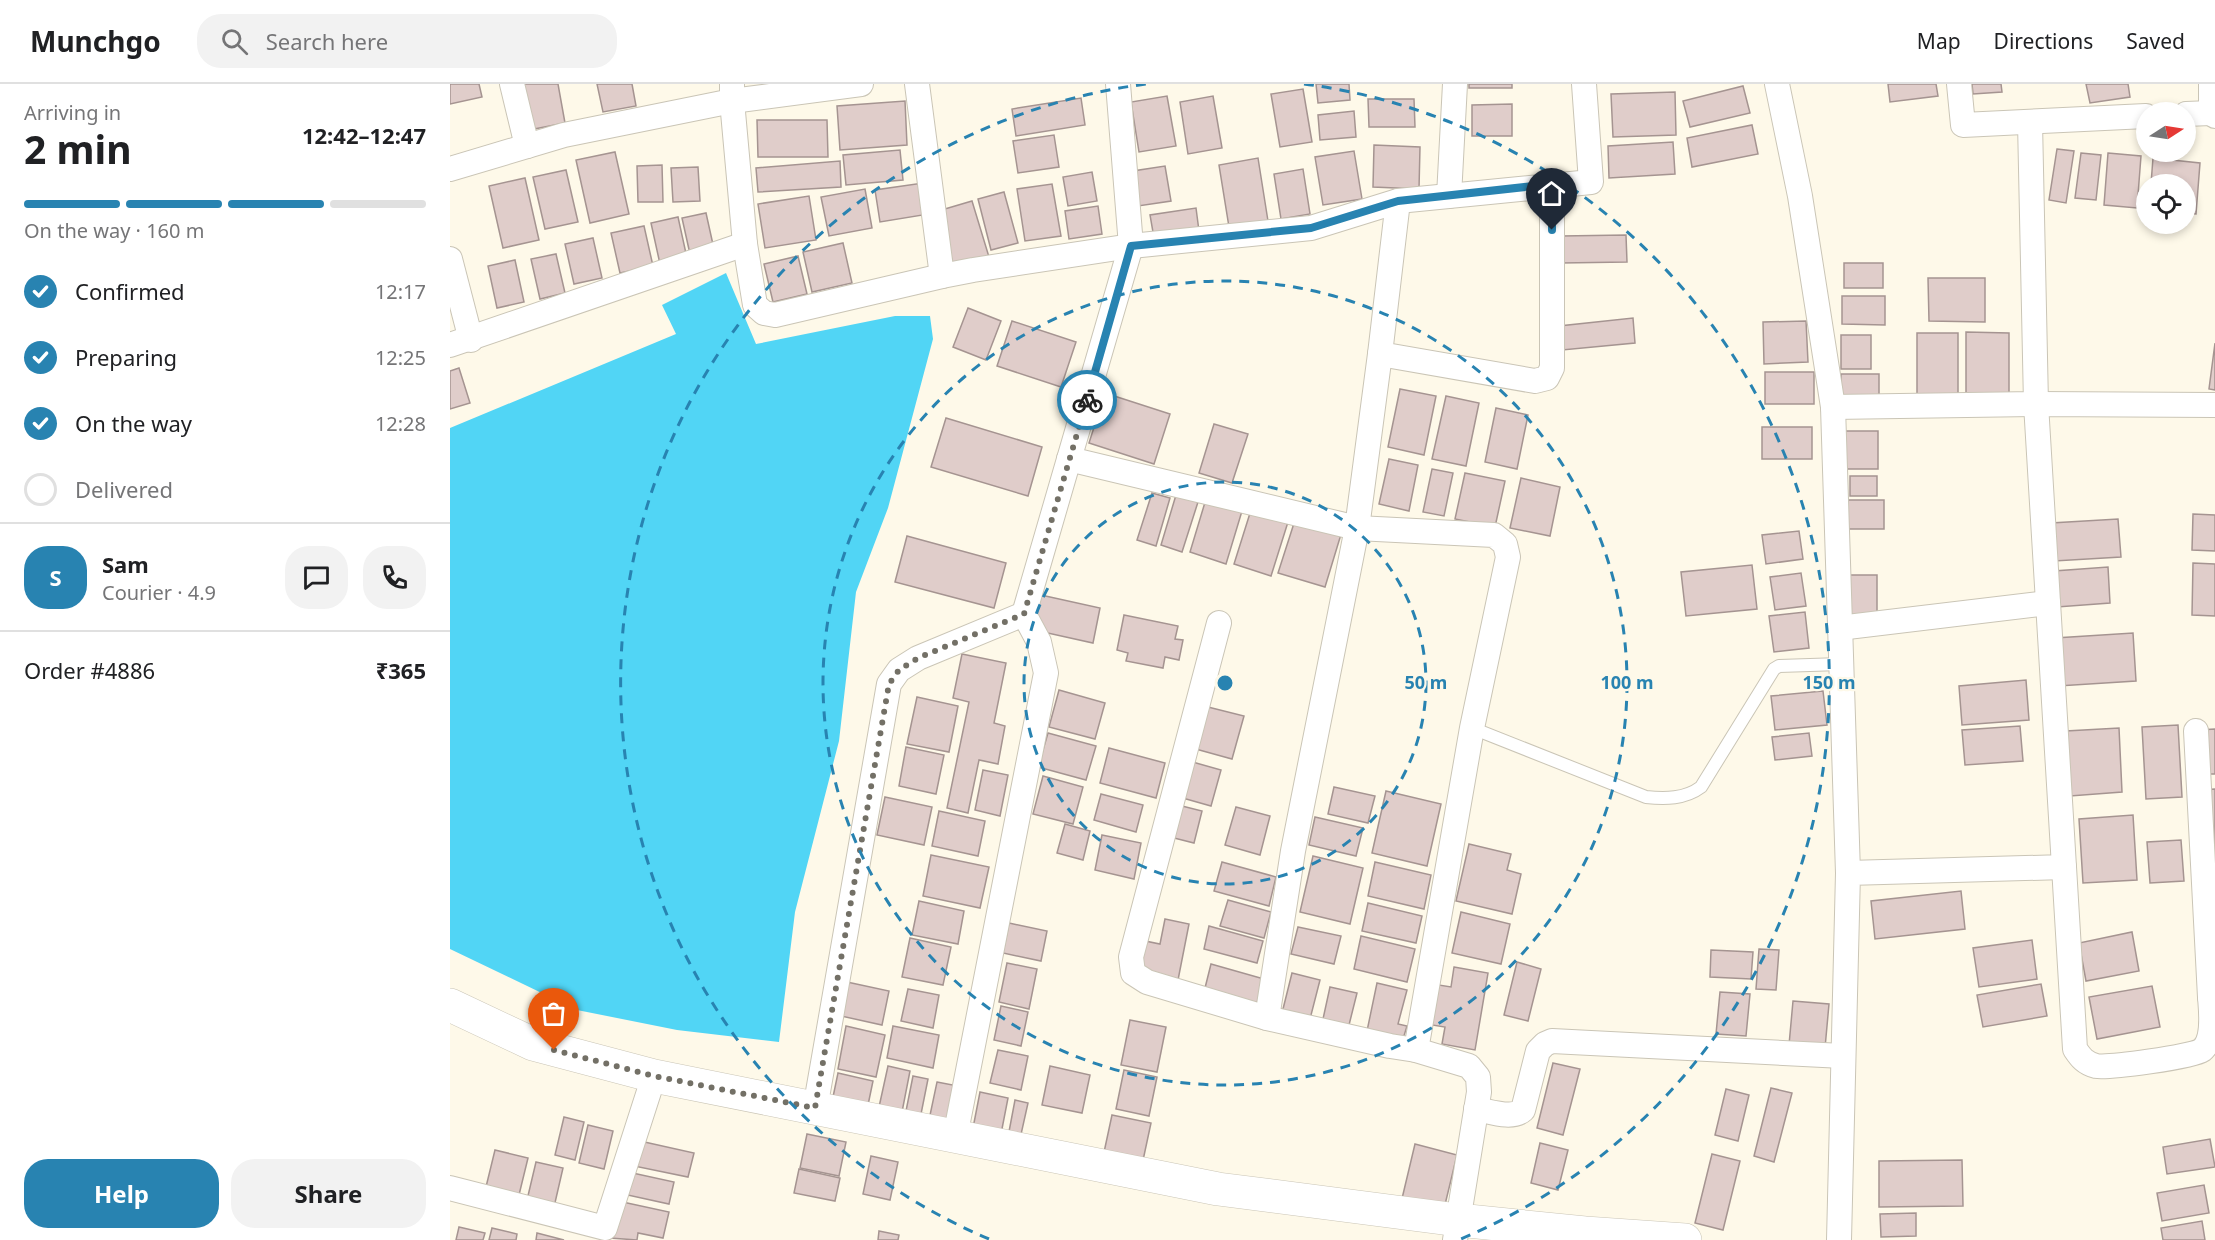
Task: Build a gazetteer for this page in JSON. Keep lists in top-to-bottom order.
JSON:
{
  "north": "right",
  "page": {
    "header": "Munchgo",
    "search": "Search here",
    "nav": ["Map", "Directions", "Saved"],
    "heading": ["2 min", "Arriving in", "12:42–12:47"],
    "panel": [
      "Sam",
      "Courier · 4.9",
      "Order #4886",
      "₹365"
    ],
    "bar": "On the way · 160 m",
    "list": [
      ["Confirmed", "12:17"],
      ["Preparing", "12:25"],
      ["On the way", "12:28"],
      "Delivered"
    ],
    "round": "S",
    "buttons": ["Help", "Share"]
  },
  "rings": ["50 m", "100 m", "150 m"]
}
